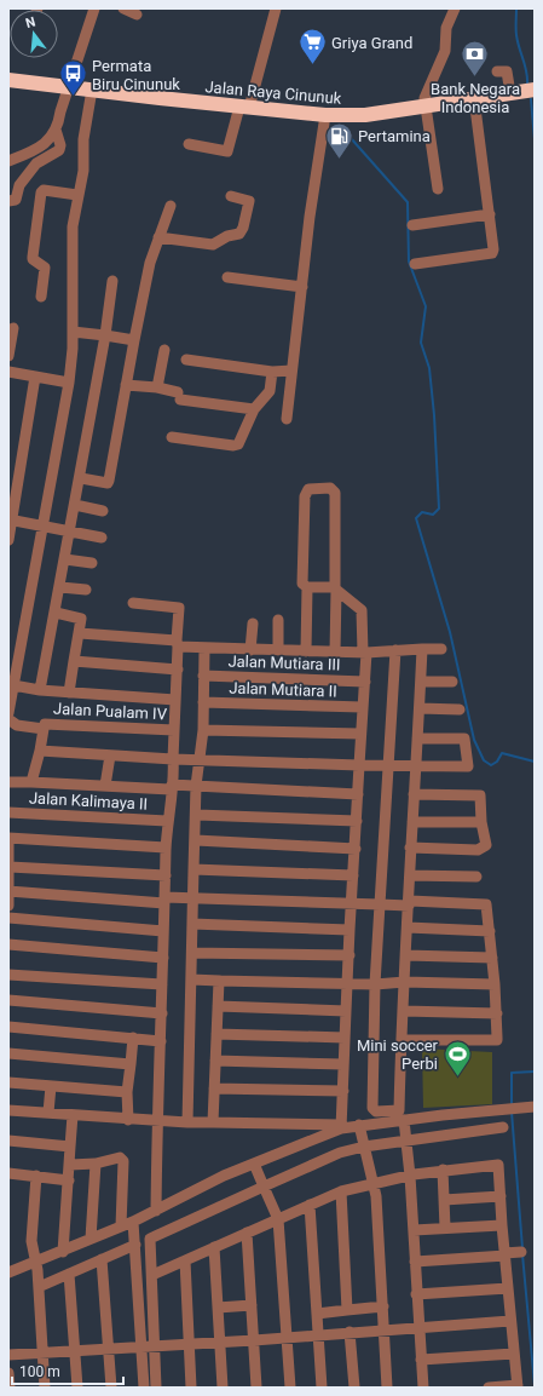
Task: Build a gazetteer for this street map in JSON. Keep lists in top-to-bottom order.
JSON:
{
  "streets": {
    "highway": ["Jalan Raya Cinunuk"],
    "street": [
      "Jalan Mutiara III",
      "Jalan Mutiara II",
      "Jalan Pualam IV",
      "Jalan Kalimaya II"
    ]
  },
  "places": {
    "supermarket": ["Griya Grand"],
    "bank": ["Bank Negara Indonesia"],
    "bus stop": ["Permata Biru Cinunuk"],
    "fuel station": ["Pertamina"],
    "sports": ["Mini soccer Perbi"]
  },
  "scale_bar": "100 m",
  "north": "top"
}
